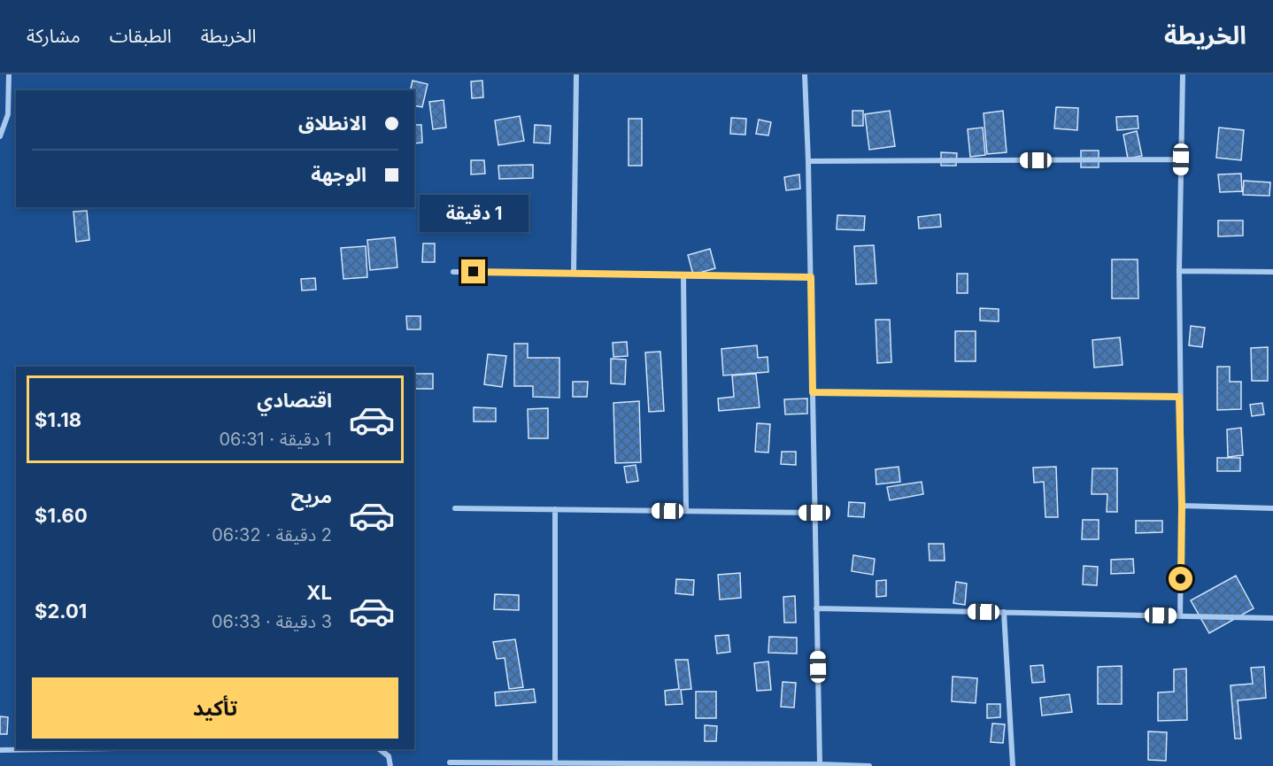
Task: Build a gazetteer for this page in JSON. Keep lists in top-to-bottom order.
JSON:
{
  "page": {
    "header": "الخريطة",
    "nav": ["الخريطة", "الطبقات", "مشاركة"],
    "banner": ["الانطلاق", "الوجهة"],
    "bubble": "1 دقيقة",
    "list": [
      {
        "name": "اقتصادي",
        "note": "1 دقيقة · 06:31",
        "value": "$1.18"
      },
      {
        "name": "مريح",
        "note": "2 دقيقة · 06:32",
        "value": "$1.60"
      },
      {
        "name": "XL",
        "note": "3 دقيقة · 06:33",
        "value": "$2.01"
      }
    ],
    "buttons": "تأكيد"
  }
}
